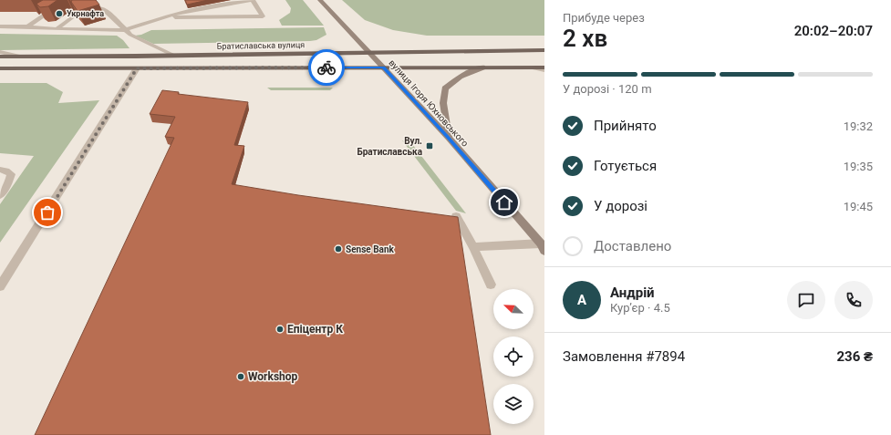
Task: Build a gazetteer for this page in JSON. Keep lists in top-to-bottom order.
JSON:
{
  "streets": {
    "main road": ["Братиславська вулиця"],
    "street": ["вулиця Ігоря Юхновського"]
  },
  "crossings": [
    ["Братиславська вулиця", "вулиця Ігоря Юхновського"]
  ],
  "places": {
    "other": [
      "Укрнафта",
      "Sense Bank",
      "Епіцентр К",
      "Workshop"
    ],
    "transit": ["Вул. Братиславська"]
  },
  "north": "top left",
  "page": {
    "heading": ["2 хв", "Прибуде через", "20:02–20:07"],
    "panel": [
      "Андрій",
      "Кур’єр · 4.5",
      "Замовлення #7894",
      "236 ₴"
    ],
    "bar": "У дорозі · 120 m",
    "list": [
      ["Прийнято", "19:32"],
      ["Готується", "19:35"],
      ["У дорозі", "19:45"],
      "Доставлено"
    ],
    "round": "А"
  }
}
